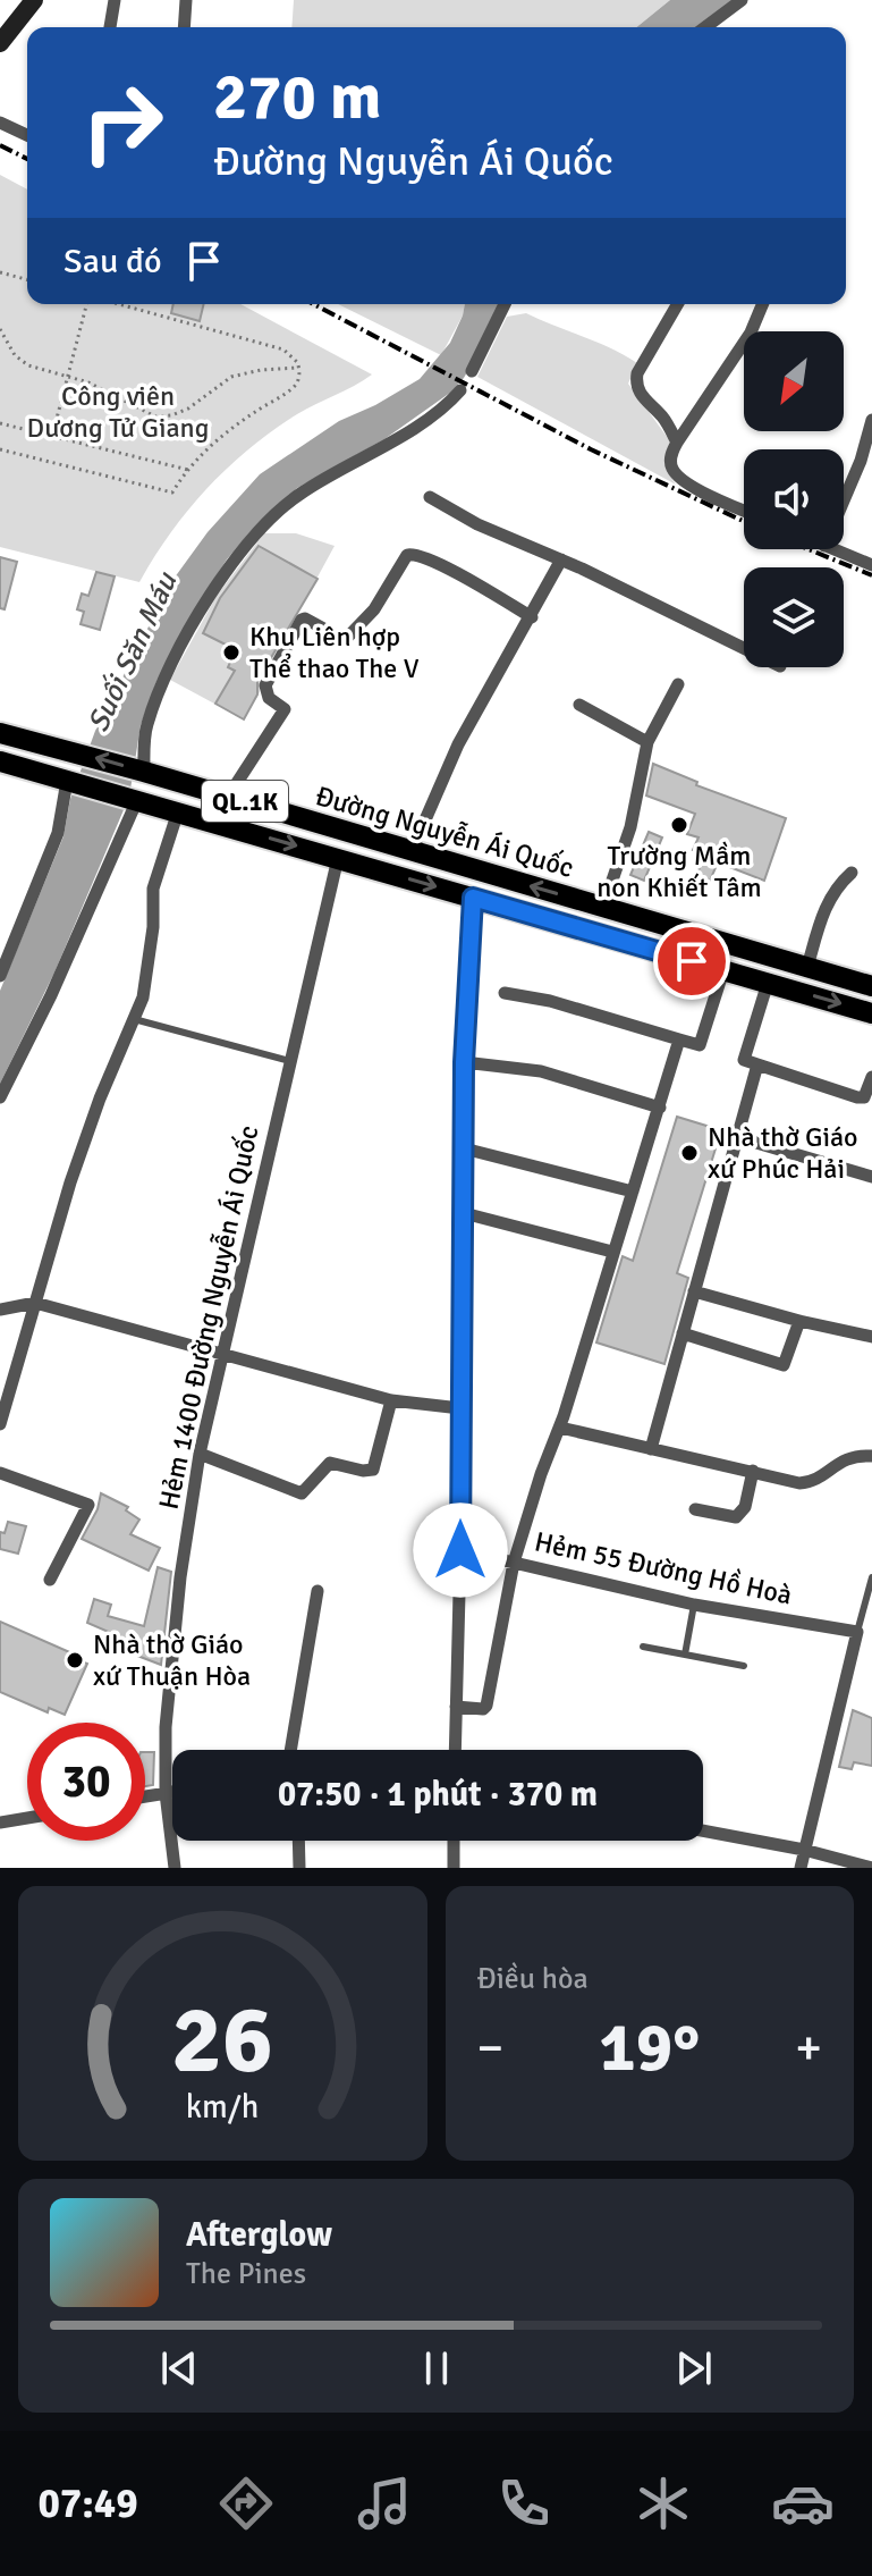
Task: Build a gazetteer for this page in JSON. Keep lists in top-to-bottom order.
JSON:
{
  "streets": {
    "main road": ["QL.1K", "Đường Nguyễn Ái Quốc"],
    "street": ["Hẻm 1400 Đường Nguyễn Ái Quốc", "Hẻm 55 Đường Hồ Hoà"]
  },
  "crossings": [
    ["Đường Nguyễn Ái Quốc", "Hẻm 1400 Đường Nguyễn Ái Quốc"]
  ],
  "water": ["Suối Săn Máu"],
  "parks": ["Công viên Dương Tử Giang"],
  "places": [
    "Khu Liên hợp Thể thao The V",
    "Trường Mầm non Khiết Tâm",
    "Nhà thờ Giáo xứ Phúc Hải",
    "Nhà thờ Giáo xứ Thuận Hòa"
  ],
  "north": "bottom left",
  "page": {
    "turn": ["270 m", "Đường Nguyễn Ái Quốc"],
    "then": "Sau đó",
    "limit": "30",
    "trip": "07:50 · 1 phút · 370 m",
    "tile": "Điều hòa",
    "heat": ["−", "19°", "+"],
    "song": ["Afterglow", "The Pines"],
    "tabs": "07:49",
    "gauge": ["26", "km/h"]
  }
}
